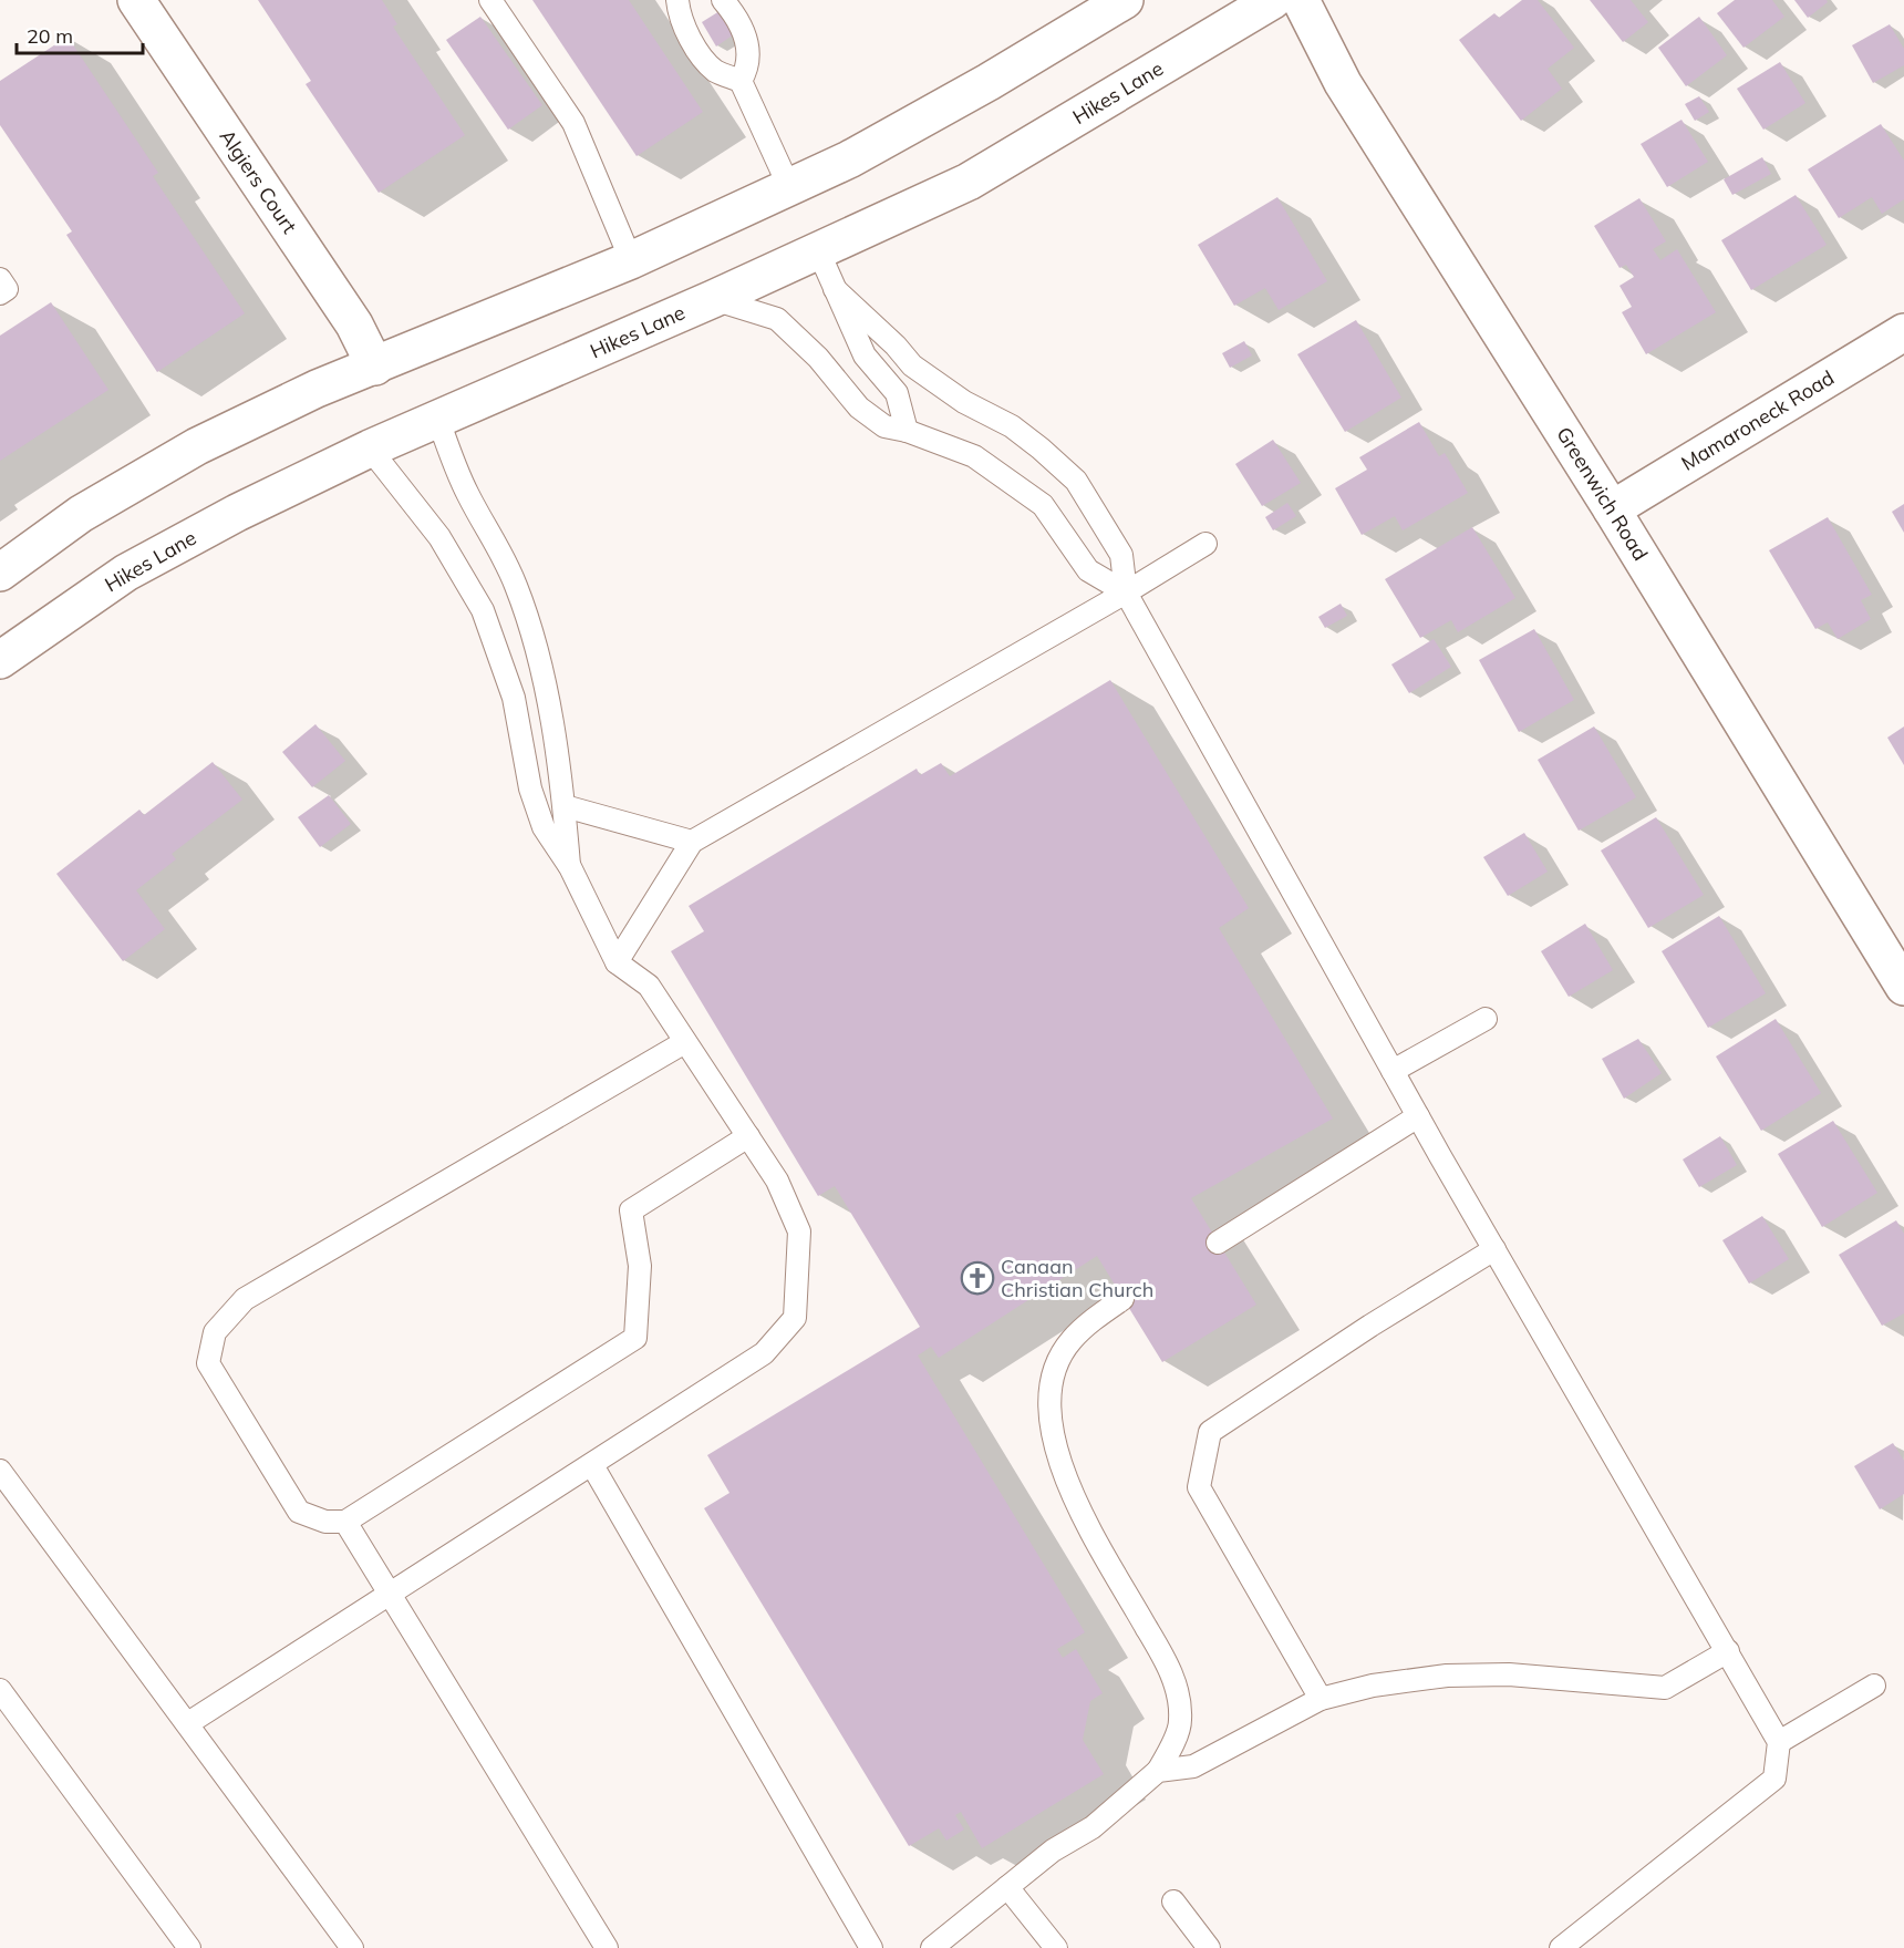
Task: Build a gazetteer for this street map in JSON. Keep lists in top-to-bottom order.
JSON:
{
  "streets": {
    "main road": [
      "Hikes Lane",
      "Algiers Court",
      "Mamaroneck Road",
      "Greenwich Road"
    ]
  },
  "crossings": [
    ["Mamaroneck Road", "Greenwich Road"]
  ],
  "places": {
    "church": ["Canaan Christian Church"]
  },
  "scale_bar": "20 m"
}
